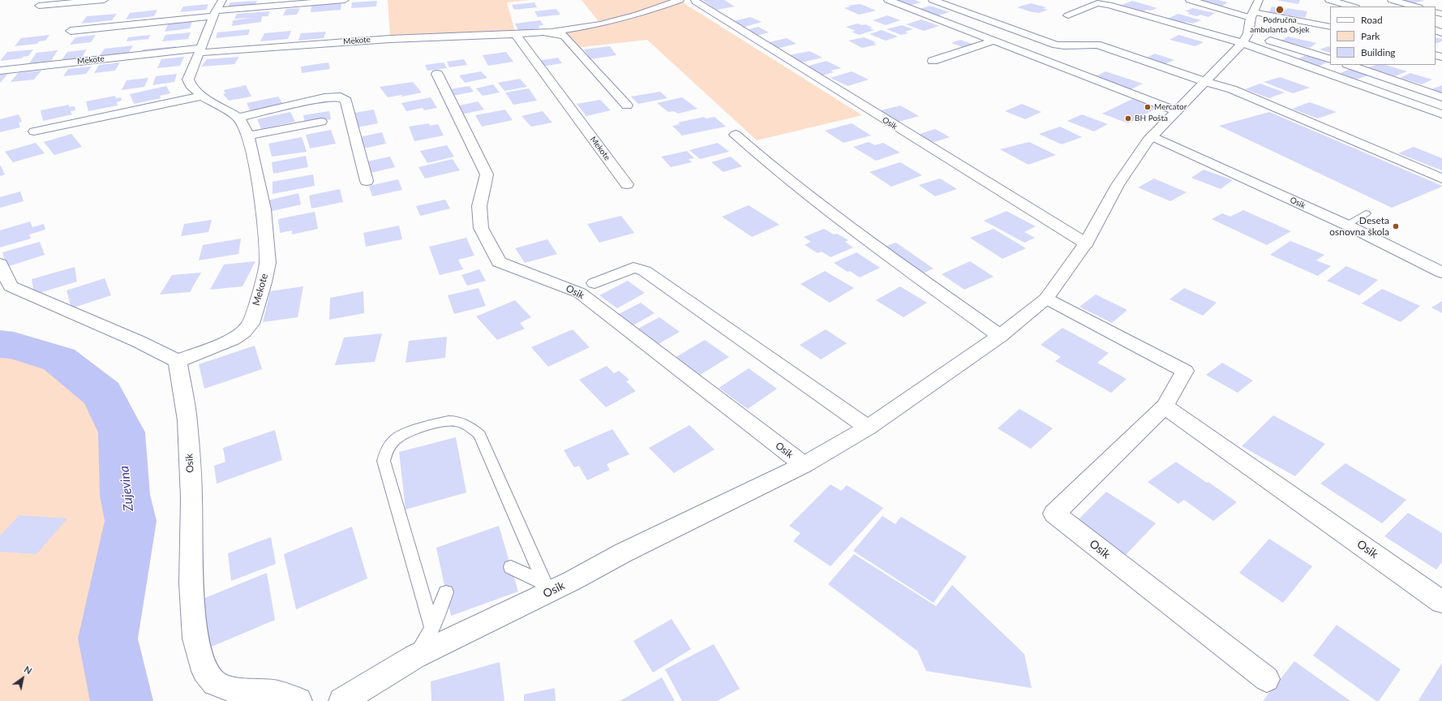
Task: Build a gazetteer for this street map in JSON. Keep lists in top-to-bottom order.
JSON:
{
  "streets": {
    "street": ["Mekote", "Osik"]
  },
  "crossings": [
    ["Mekote", "Osik"]
  ],
  "water": ["Zujevina"],
  "places": [
    "Područna ambulanta Osjek",
    "Mercator",
    "BH Pošta",
    "Deseta osnovna škola"
  ],
  "legend": ["Road", "Park", "Building"],
  "north": "top right"
}
